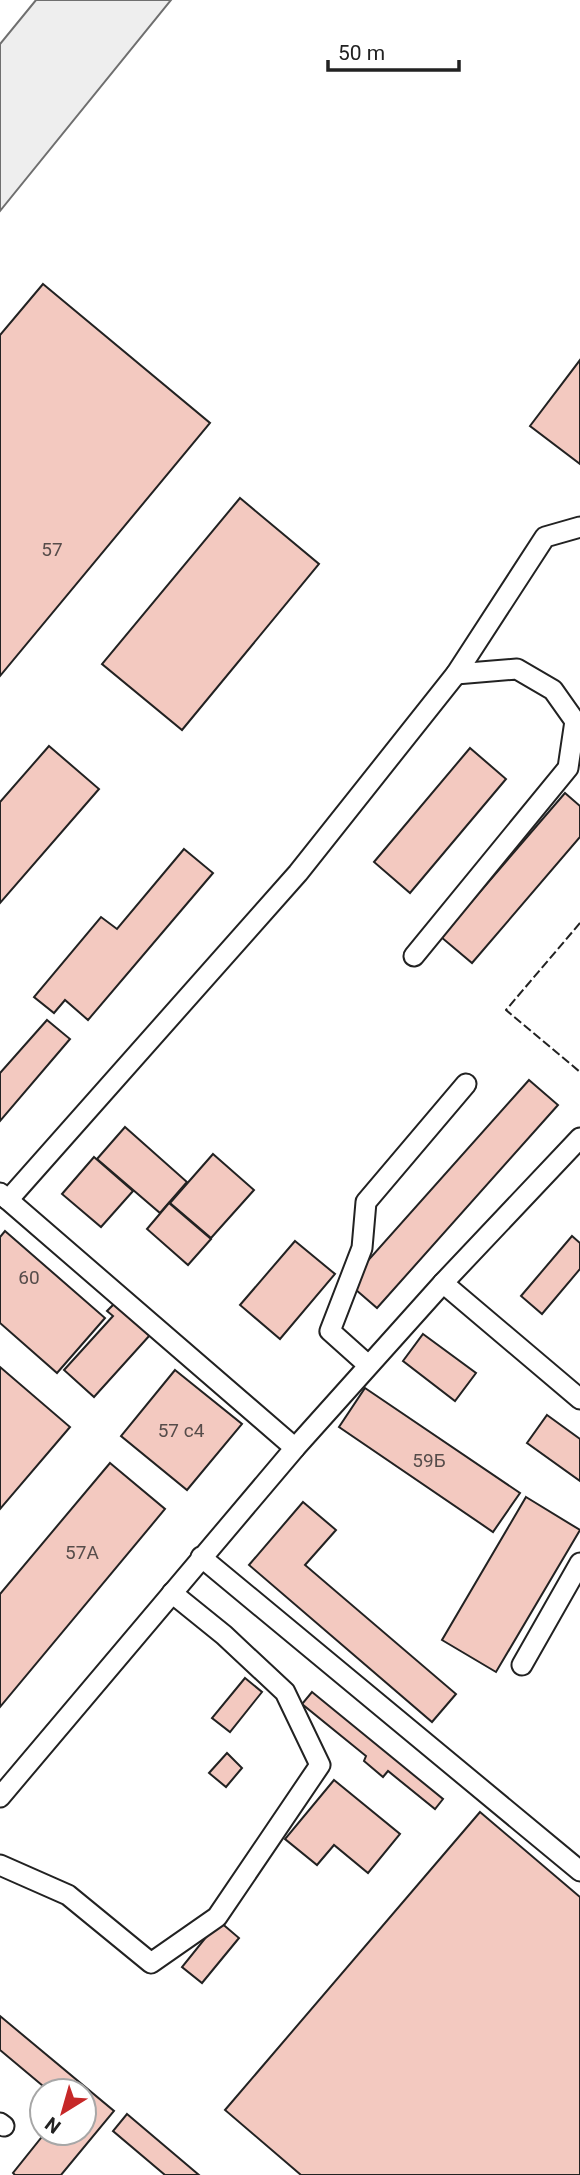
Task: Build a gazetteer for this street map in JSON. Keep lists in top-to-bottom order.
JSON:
{
  "house_numbers": [
    "57",
    "60",
    "57 с4",
    "59Б",
    "57А"
  ],
  "scale_bar": "50 m",
  "north": "bottom left"
}
